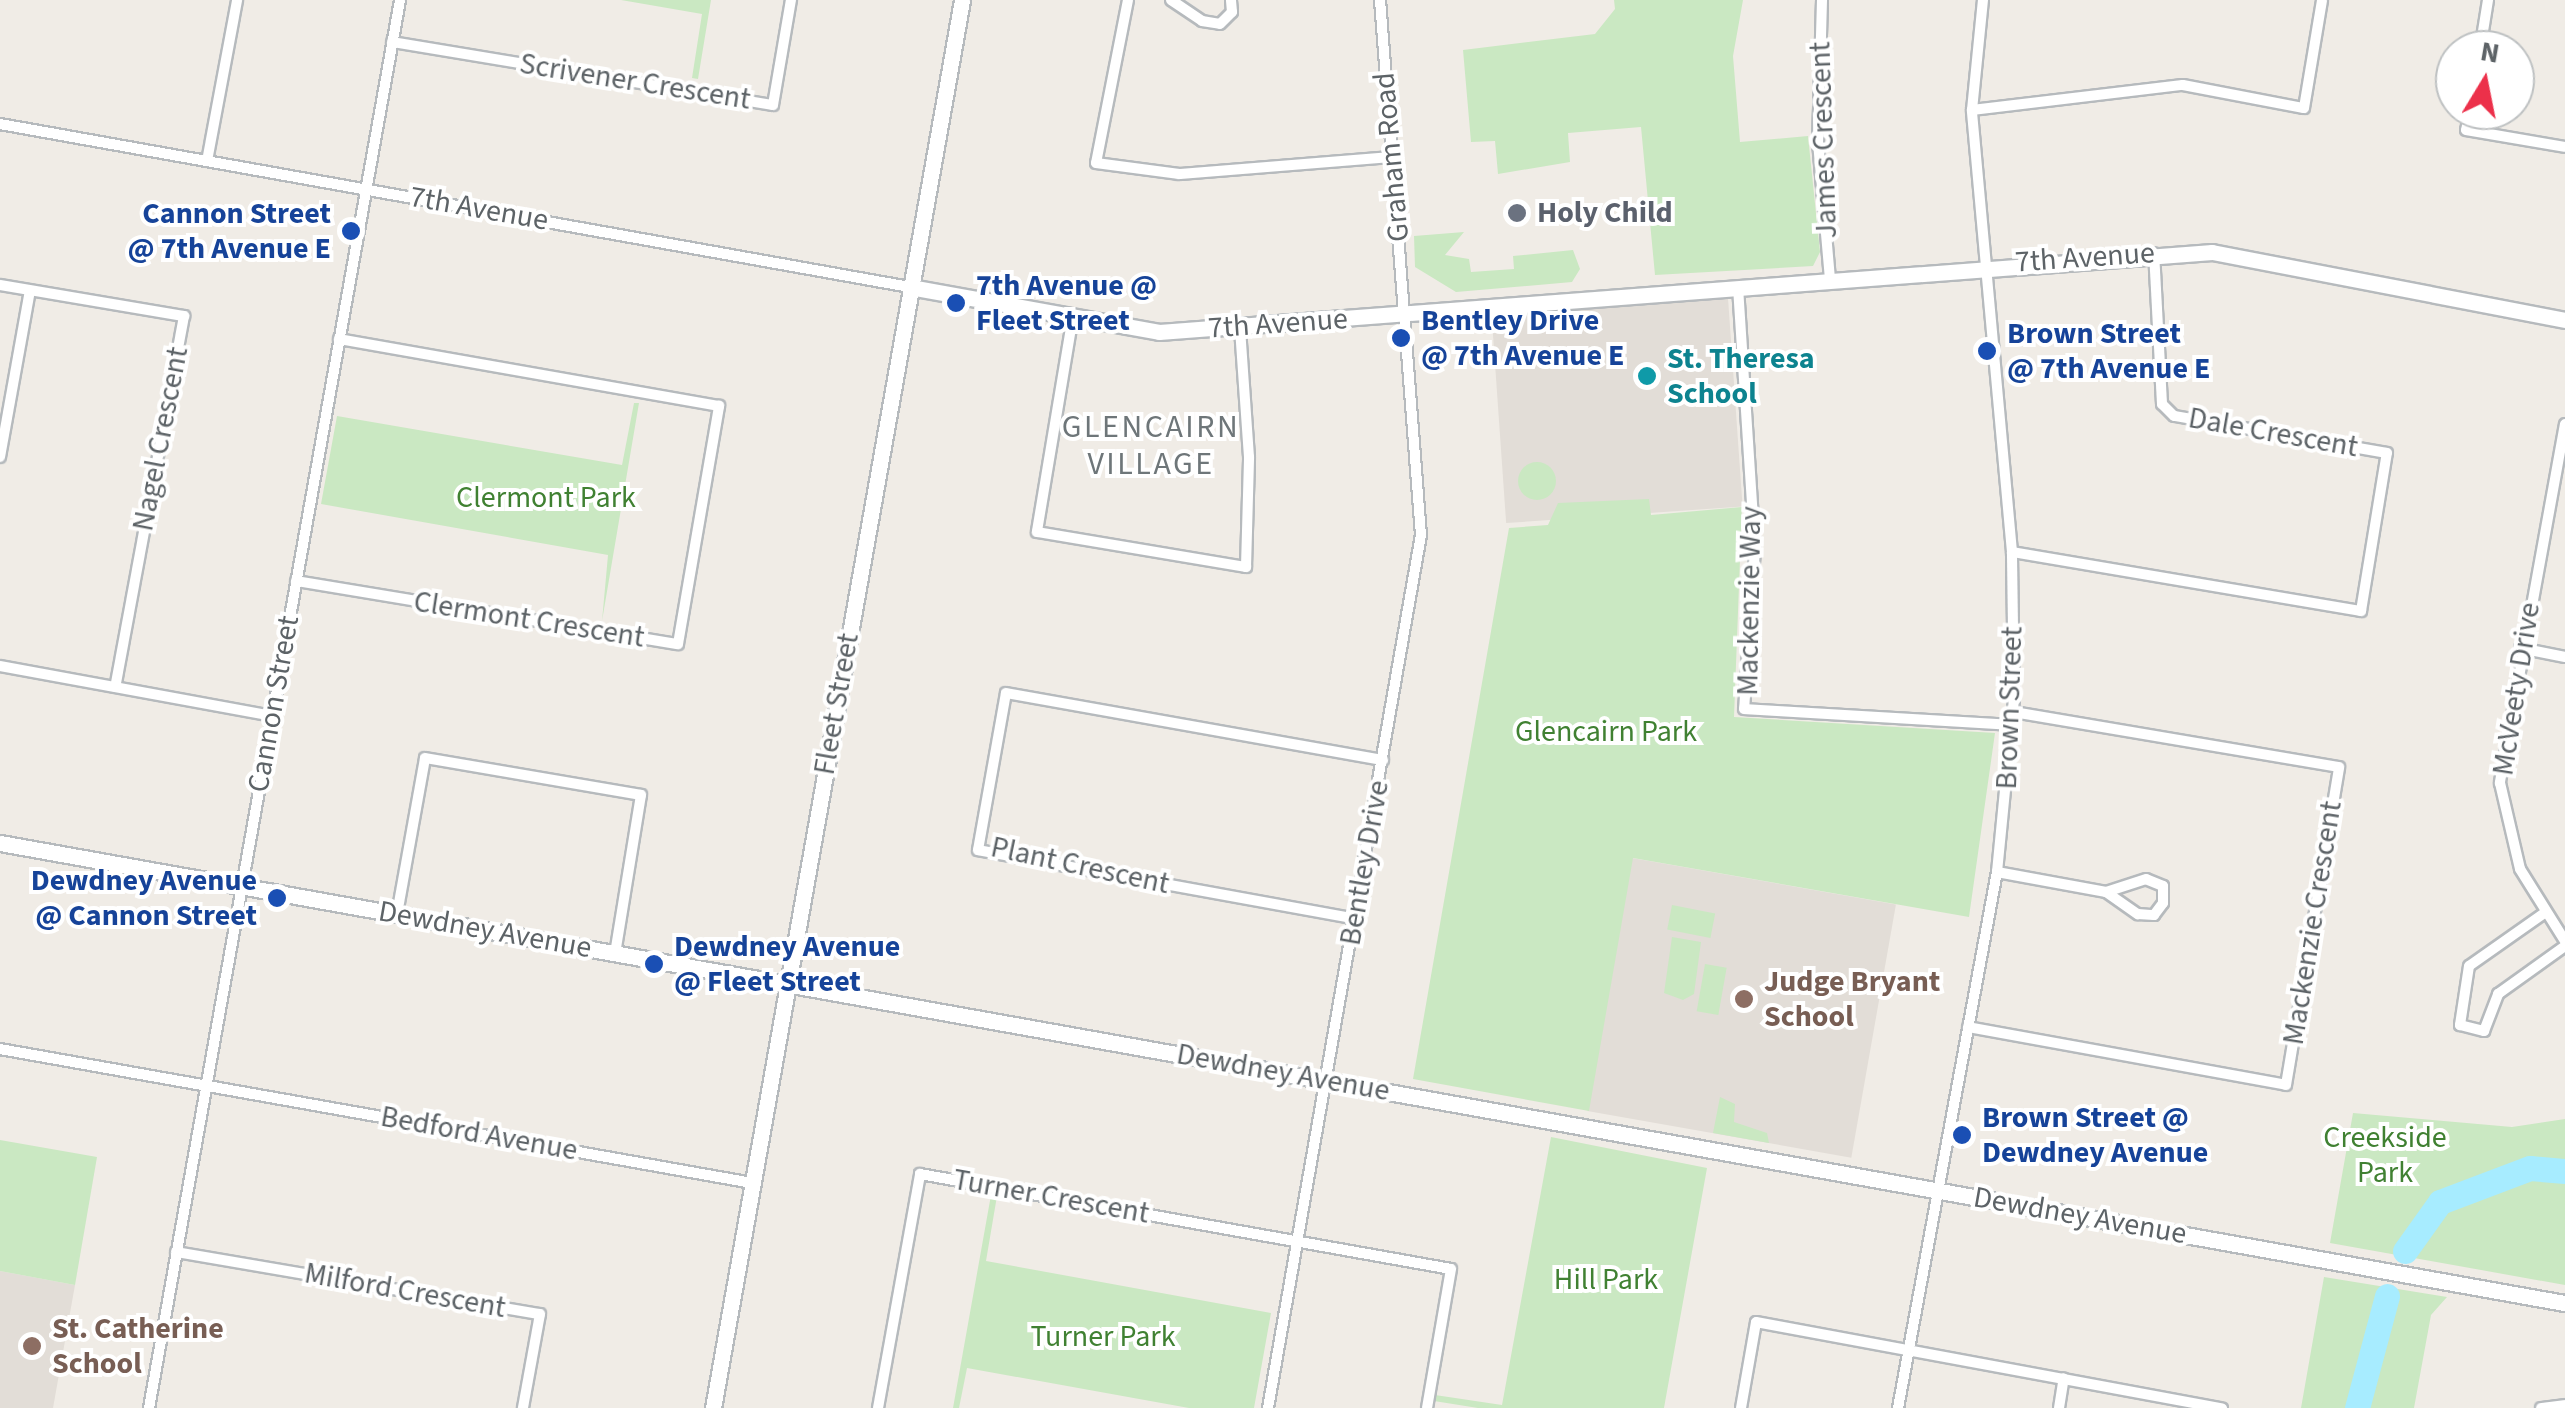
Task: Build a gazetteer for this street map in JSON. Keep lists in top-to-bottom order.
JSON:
{
  "streets": {
    "street": [
      "Scrivener Crescent",
      "James Crescent",
      "Graham Road",
      "7th Avenue",
      "Dale Crescent",
      "Nagel Crescent",
      "Mackenzie Way",
      "Clermont Crescent",
      "McVeety Drive",
      "Cannon Street",
      "Fleet Street",
      "Brown Street",
      "Bentley Drive",
      "Plant Crescent",
      "Mackenzie Crescent",
      "Dewdney Avenue",
      "Bedford Avenue",
      "Turner Crescent",
      "Milford Crescent"
    ]
  },
  "crossings": [
    ["Scrivener Crescent", "Cannon Street"],
    ["James Crescent", "7th Avenue"],
    ["Graham Road", "7th Avenue"],
    ["Graham Road", "Bentley Drive"],
    ["7th Avenue", "Dale Crescent"],
    ["7th Avenue", "Mackenzie Way"],
    ["7th Avenue", "Cannon Street"],
    ["7th Avenue", "Fleet Street"],
    ["7th Avenue", "Brown Street"],
    ["7th Avenue", "Bentley Drive"],
    ["Dale Crescent", "Brown Street"],
    ["Mackenzie Way", "Brown Street"],
    ["Clermont Crescent", "Cannon Street"],
    ["Cannon Street", "Dewdney Avenue"],
    ["Cannon Street", "Bedford Avenue"],
    ["Cannon Street", "Milford Crescent"],
    ["Fleet Street", "Dewdney Avenue"],
    ["Fleet Street", "Bedford Avenue"],
    ["Brown Street", "Mackenzie Crescent"],
    ["Brown Street", "Dewdney Avenue"],
    ["Bentley Drive", "Plant Crescent"],
    ["Bentley Drive", "Dewdney Avenue"],
    ["Bentley Drive", "Turner Crescent"]
  ],
  "districts": ["GLENCAIRN VILLAGE"],
  "parks": [
    "Clermont Park",
    "Glencairn Park",
    "Creekside Park",
    "Hill Park",
    "Turner Park"
  ],
  "places": [
    "Holy Child",
    "Cannon Street @ 7th Avenue E",
    "7th Avenue @ Fleet Street",
    "Bentley Drive @ 7th Avenue E",
    "Brown Street @ 7th Avenue E",
    "St. Theresa School",
    "Dewdney Avenue @ Cannon Street",
    "Dewdney Avenue @ Fleet Street",
    "Judge Bryant School",
    "Brown Street @ Dewdney Avenue",
    "St. Catherine School"
  ],
  "north": "top"
}
